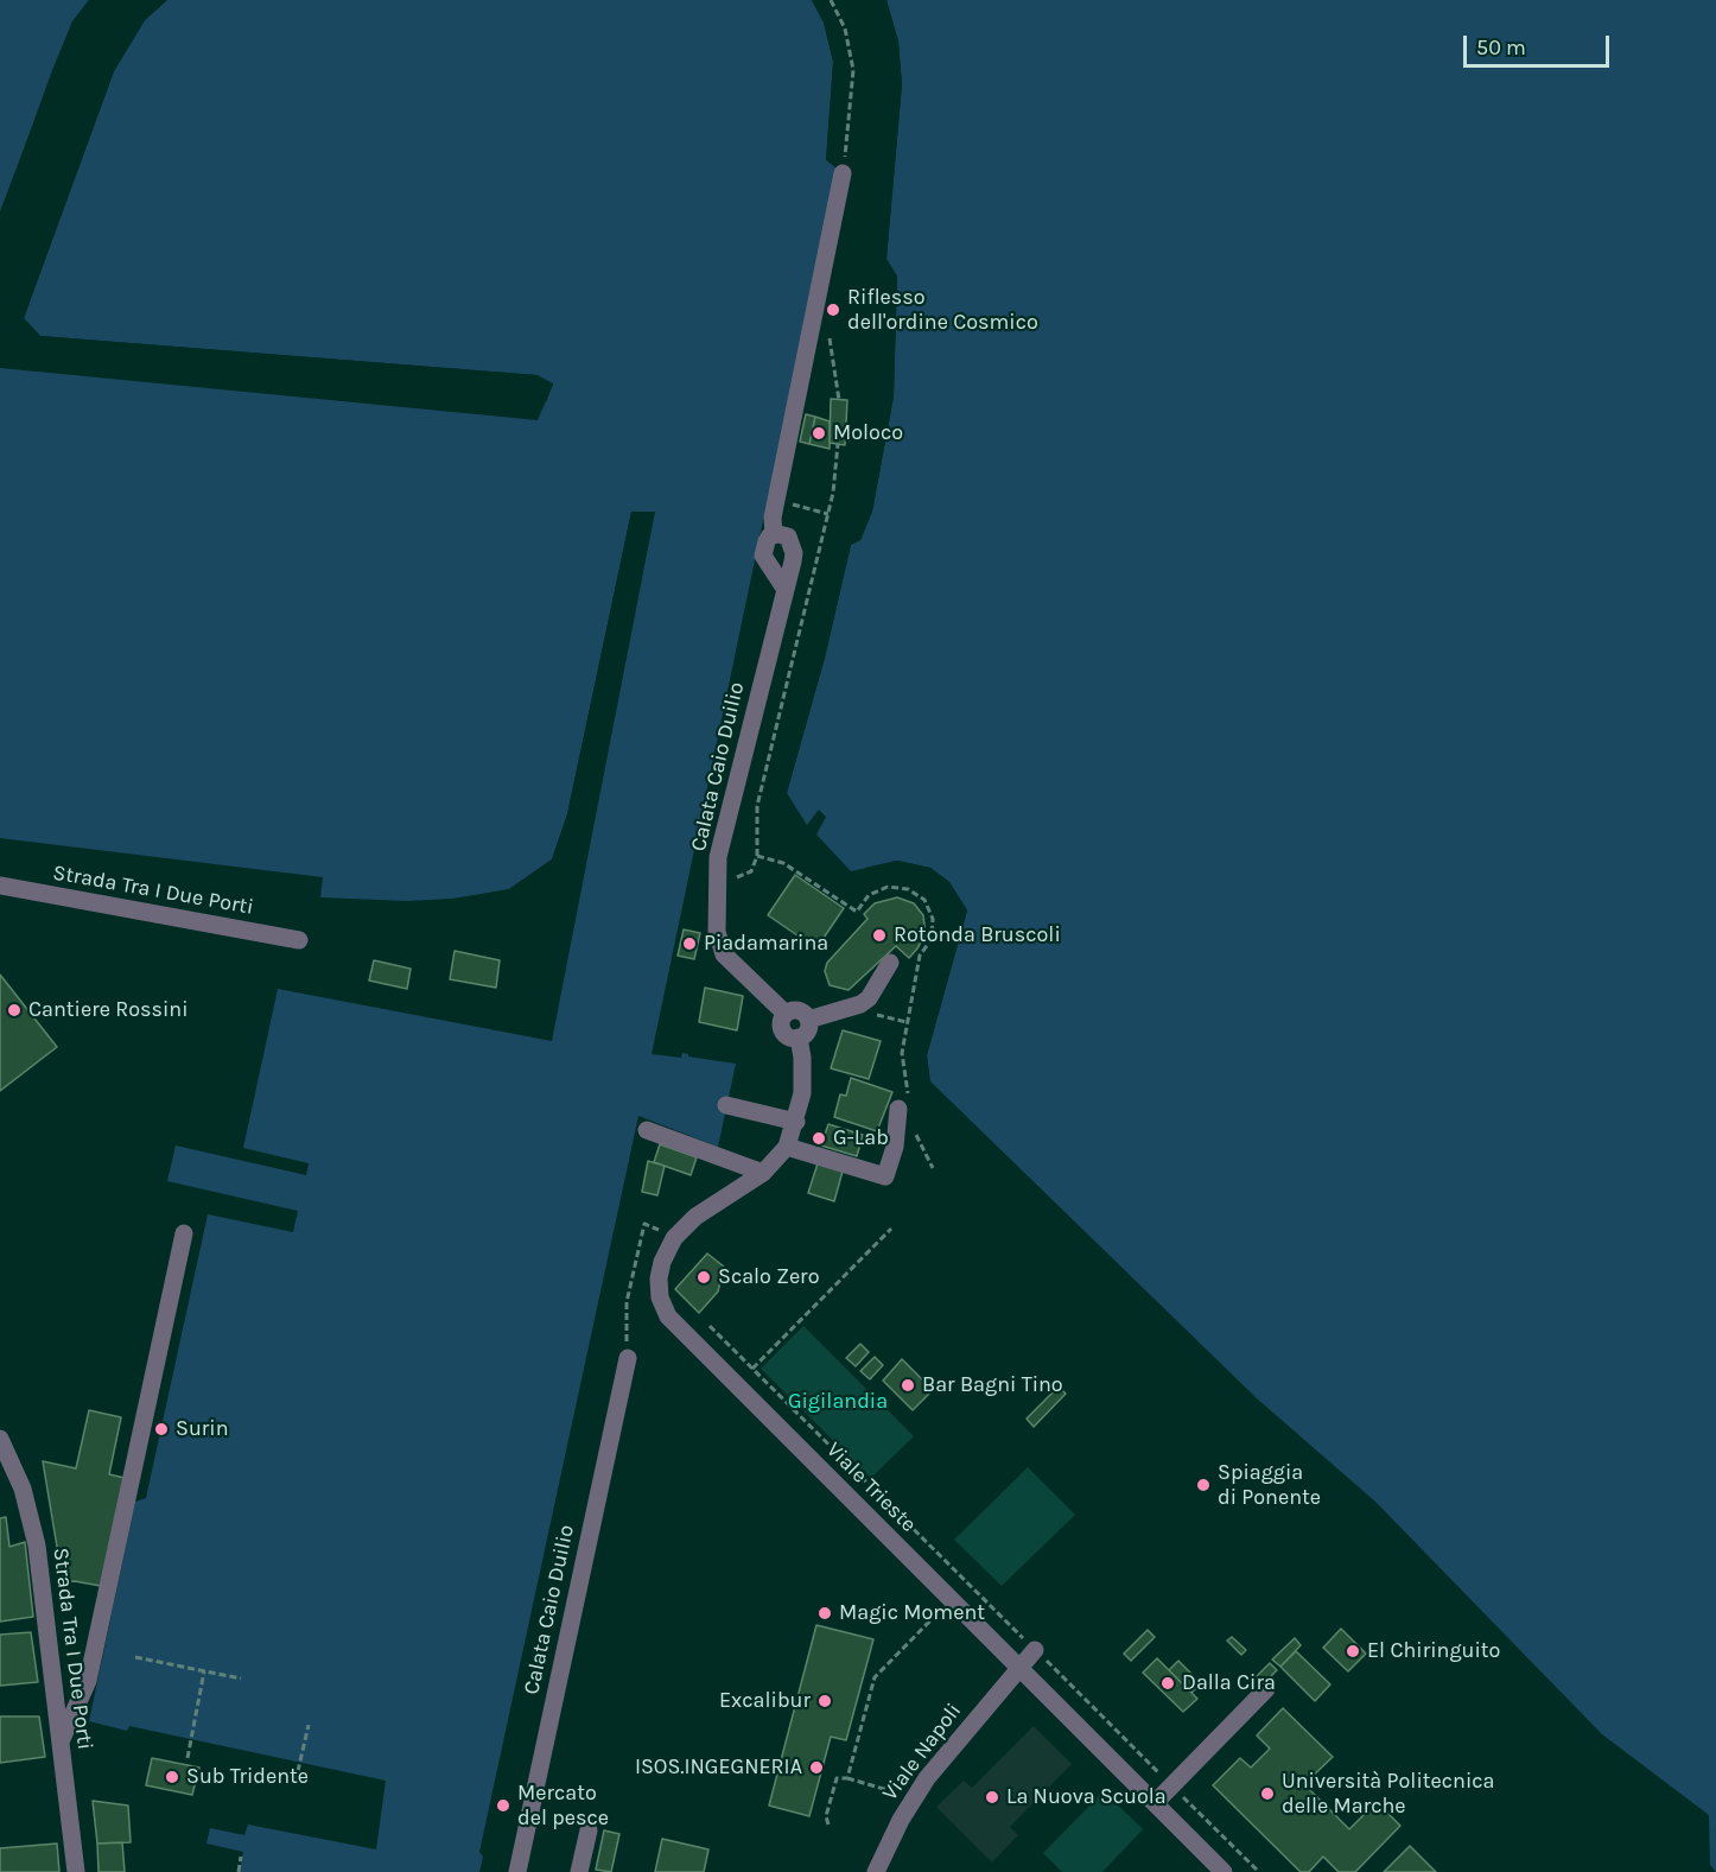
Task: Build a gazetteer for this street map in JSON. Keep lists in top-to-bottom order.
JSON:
{
  "streets": {
    "street": [
      "Calata Caio Duilio",
      "Strada Tra I Due Porti",
      "Viale Trieste",
      "Viale Napoli"
    ]
  },
  "crossings": [
    ["Calata Caio Duilio", "Viale Trieste"],
    ["Viale Trieste", "Viale Napoli"]
  ],
  "parks": ["Gigilandia"],
  "places": [
    "Riflesso dell'ordine Cosmico",
    "Moloco",
    "Rotonda Bruscoli",
    "Piadamarina",
    "Cantiere Rossini",
    "G-Lab",
    "Scalo Zero",
    "Bar Bagni Tino",
    "Surin",
    "Spiaggia di Ponente",
    "Magic Moment",
    "El Chiringuito",
    "Dalla Cira",
    "Excalibur",
    "ISOS.INGEGNERIA",
    "Sub Tridente",
    "Università Politecnica delle Marche",
    "La Nuova Scuola",
    "Mercato del pesce"
  ],
  "scale_bar": "50 m"
}
